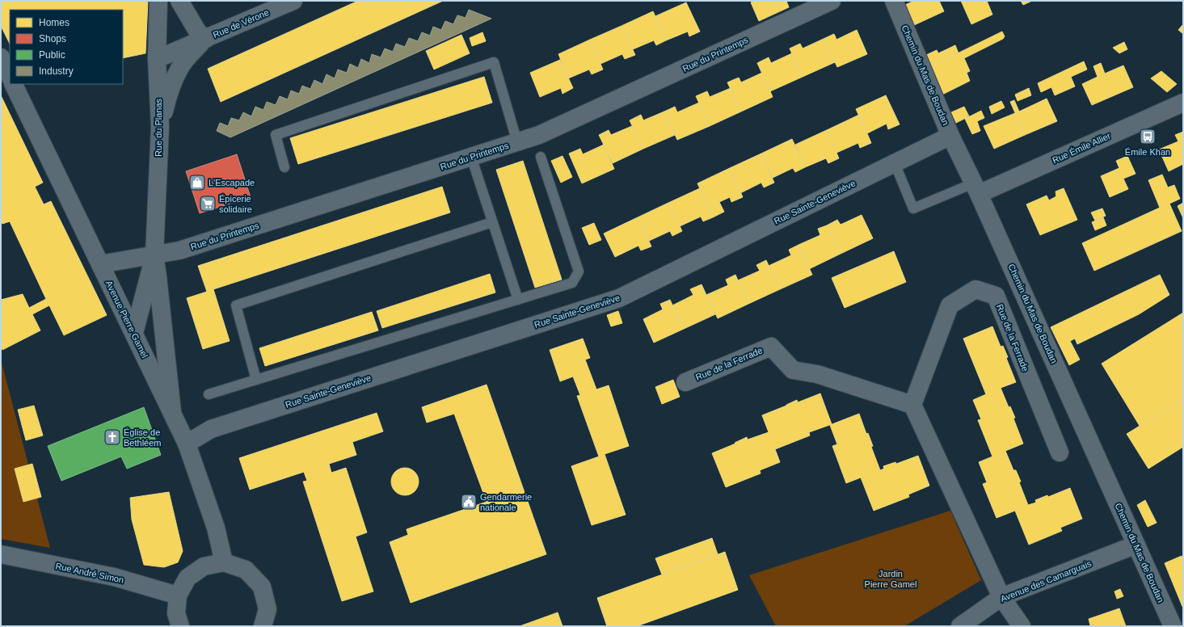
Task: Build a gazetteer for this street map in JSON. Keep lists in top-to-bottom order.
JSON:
{
  "streets": {
    "street": [
      "Rue de Vérone",
      "Rue du Printemps",
      "Chemin du Mas de Boudan",
      "Rue du Planas",
      "Rue Émile Allier",
      "Rue Sainte-Geneviève",
      "Avenue Pierre Gamel",
      "Rue de la Ferrade",
      "Rue André Simon",
      "Avenue des Camarguais"
    ]
  },
  "crossings": [
    ["Rue de Vérone", "Rue du Planas"],
    ["Rue du Printemps", "Rue du Planas"],
    ["Rue du Printemps", "Avenue Pierre Gamel"],
    ["Chemin du Mas de Boudan", "Rue Émile Allier"],
    ["Chemin du Mas de Boudan", "Rue Sainte-Geneviève"],
    ["Chemin du Mas de Boudan", "Avenue des Camarguais"],
    ["Rue du Planas", "Avenue Pierre Gamel"],
    ["Rue Sainte-Geneviève", "Avenue Pierre Gamel"]
  ],
  "parks": ["Jardin Pierre Gamel"],
  "places": {
    "bus stop": ["Émile Khan"],
    "shop": ["L'Escapade"],
    "supermarket": ["Épicerie solidaire"],
    "church": ["Église de Bethléem"],
    "public building": ["Gendarmerie nationale"]
  },
  "legend": [
    "Homes",
    "Shops",
    "Public",
    "Industry"
  ]
}
